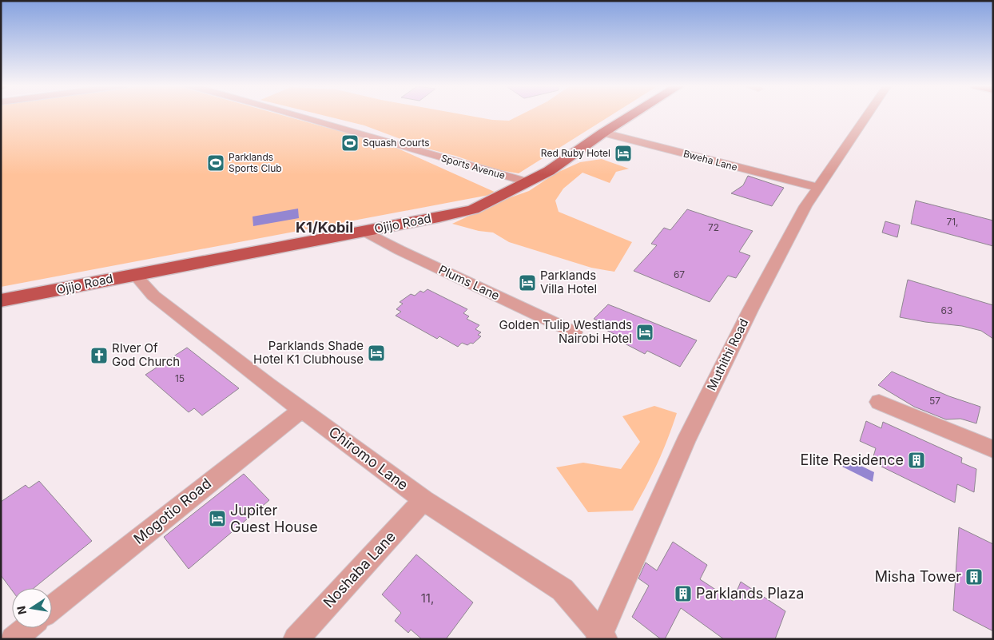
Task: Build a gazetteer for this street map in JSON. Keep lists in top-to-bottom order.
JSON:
{
  "streets": {
    "main road": ["Ojijo Road"],
    "street": [
      "Bweha Lane",
      "Sports Avenue",
      "Plums Lane",
      "Muthithi Road",
      "Chiromo Lane",
      "Mogotio Road",
      "Noshaba Lane"
    ]
  },
  "crossings": [
    ["Bweha Lane", "Ojijo Road"],
    ["Bweha Lane", "Muthithi Road"],
    ["Sports Avenue", "Ojijo Road"],
    ["Ojijo Road", "Plums Lane"],
    ["Ojijo Road", "Chiromo Lane"],
    ["Muthithi Road", "Chiromo Lane"],
    ["Chiromo Lane", "Mogotio Road"],
    ["Chiromo Lane", "Noshaba Lane"]
  ],
  "districts": ["K1/Kobil"],
  "places": {
    "sports": ["Squash Courts", "Parklands Sports Club"],
    "hotel": [
      "Red Ruby Hotel",
      "Parklands Villa Hotel",
      "Golden Tulip Westlands Nairobi Hotel",
      "Parklands Shade Hotel K1 Clubhouse",
      "Jupiter Guest House"
    ],
    "church": ["RIver Of God Church"],
    "building": ["Elite Residence", "Misha Tower", "Parklands Plaza"]
  },
  "house_numbers": [
    "71,",
    "72",
    "67",
    "63",
    "15",
    "57",
    "11,"
  ],
  "north": "left"
}
